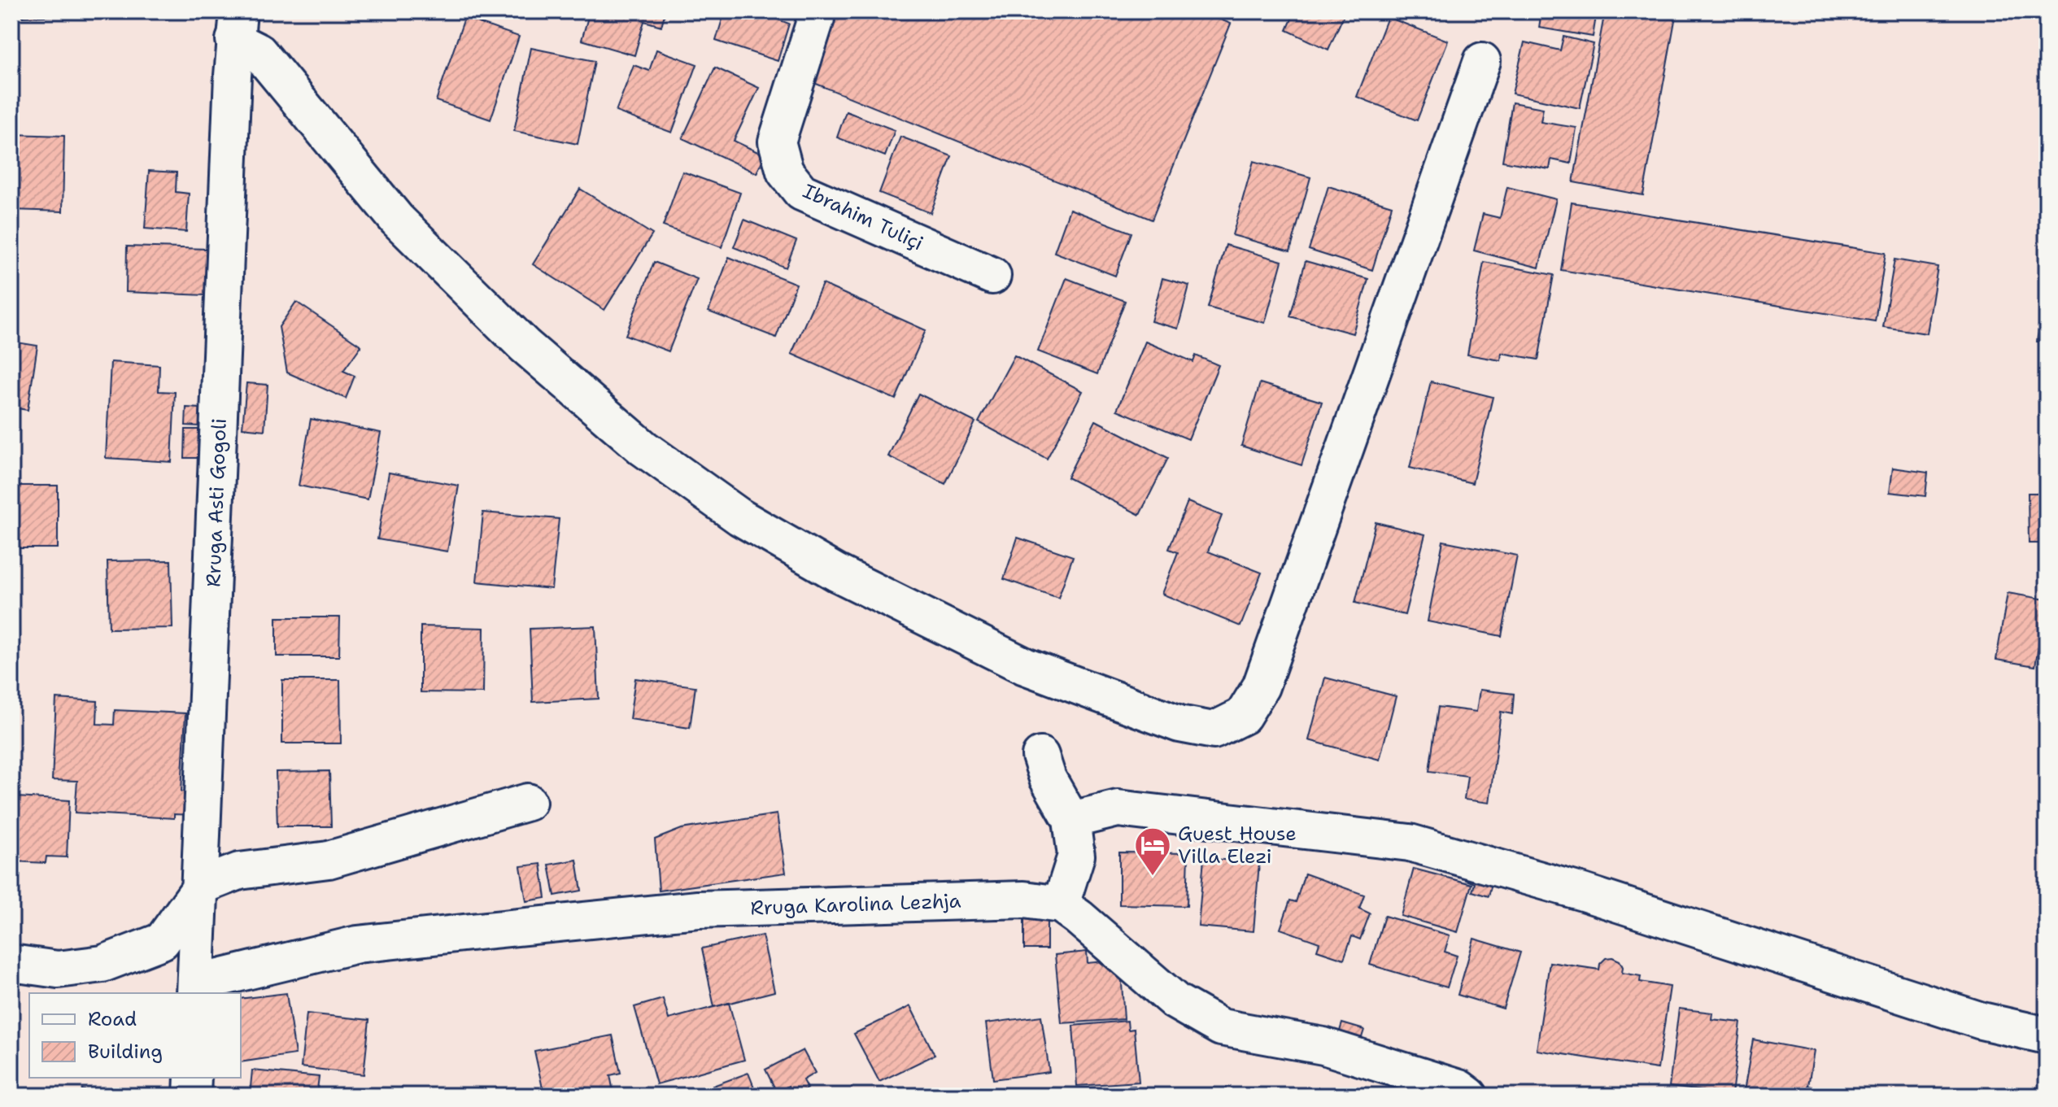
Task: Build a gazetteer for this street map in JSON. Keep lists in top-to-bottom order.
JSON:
{
  "streets": {
    "street": ["Ibrahim Tuliçi", "Rruga Asti Gogoli", "Rruga Karolina Lezhja"]
  },
  "crossings": [
    ["Rruga Asti Gogoli", "Rruga Karolina Lezhja"]
  ],
  "places": {
    "hotel": ["Guest House Villa Elezi"]
  },
  "legend": ["Road", "Building"]
}
